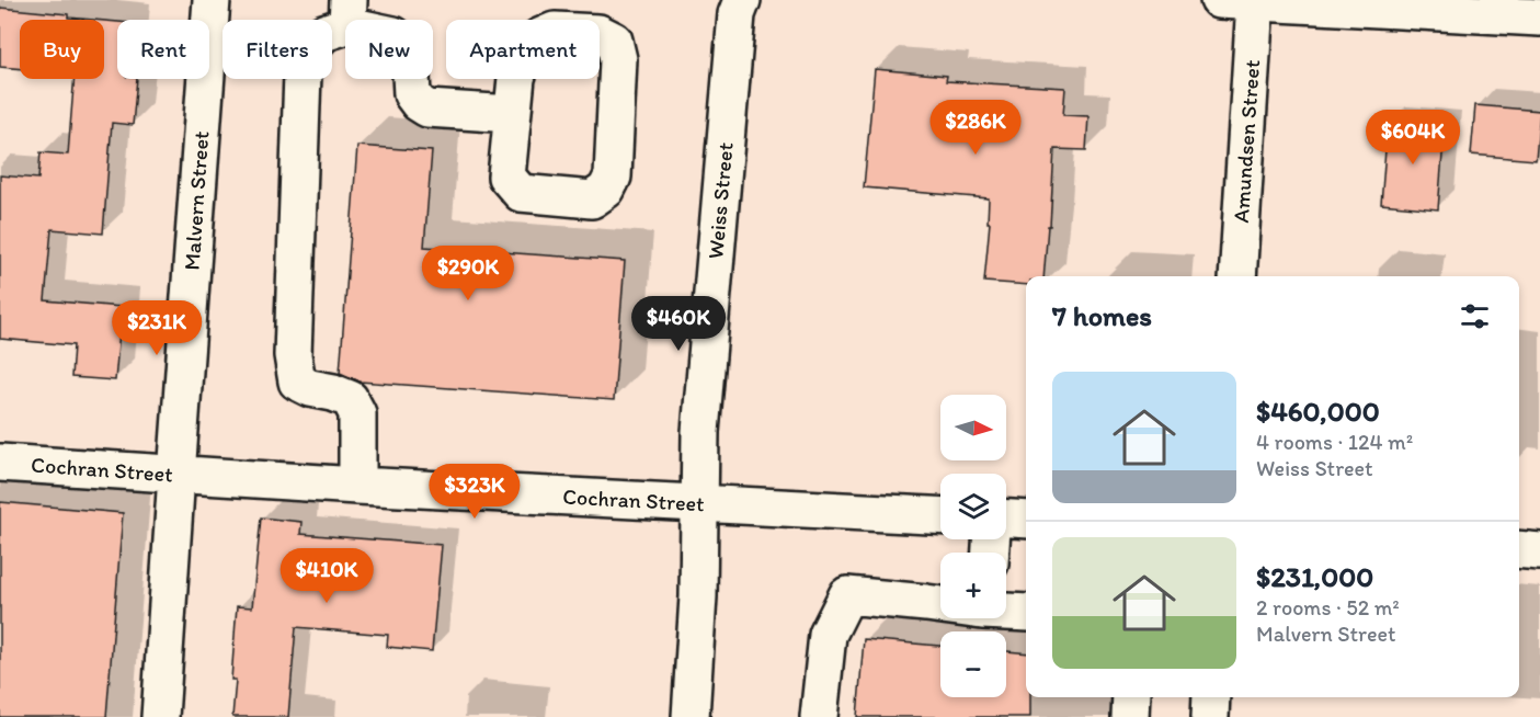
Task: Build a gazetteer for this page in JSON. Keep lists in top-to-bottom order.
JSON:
{
  "streets": {
    "street": [
      "Amundsen Street",
      "Malvern Street",
      "Weiss Street",
      "Cochran Street"
    ]
  },
  "crossings": [
    ["Malvern Street", "Cochran Street"],
    ["Weiss Street", "Cochran Street"]
  ],
  "north": "right",
  "page": {
    "chip": [
      "Buy",
      "Rent",
      "Filters",
      "New",
      "Apartment"
    ],
    "price": [
      "$286K",
      "$604K",
      "$290K",
      "$460K",
      "$231K",
      "$323K",
      "$410K"
    ],
    "heading": "7 homes",
    "list": [
      {
        "name": "$460,000",
        "note": "4 rooms · 124 m² · Weiss Street"
      },
      {
        "name": "$231,000",
        "note": "2 rooms · 52 m² · Malvern Street"
      }
    ],
    "map_buttons": ["+", "−"]
  }
}
